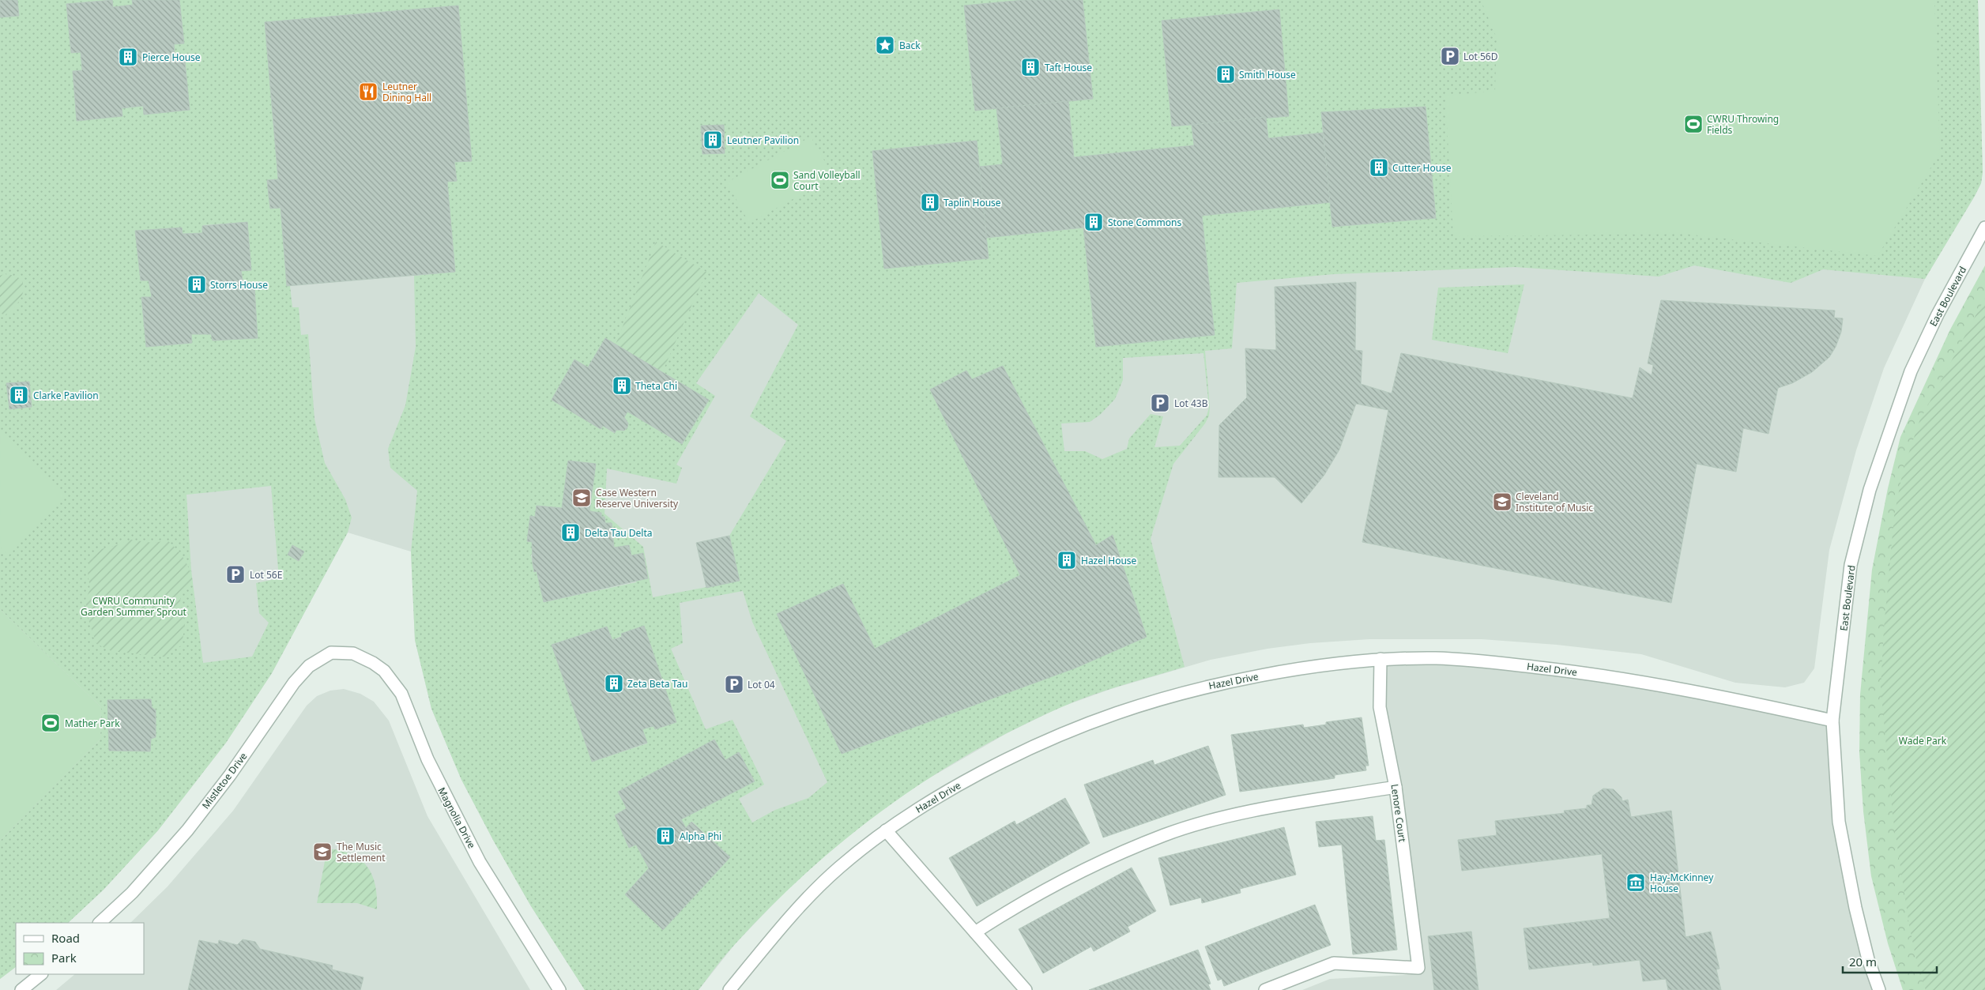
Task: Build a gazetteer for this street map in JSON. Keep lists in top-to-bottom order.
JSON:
{
  "streets": {
    "street": [
      "East Boulevard",
      "Hazel Drive",
      "Mistletoe Drive",
      "Lenore Court",
      "Magnolia Drive"
    ]
  },
  "crossings": [
    ["East Boulevard", "Hazel Drive"],
    ["Hazel Drive", "Lenore Court"],
    ["Mistletoe Drive", "Magnolia Drive"]
  ],
  "parks": ["CWRU Community Garden Summer Sprout", "Wade Park"],
  "places": {
    "place": ["Back"],
    "parking": [
      "Lot 56D",
      "Lot 43B",
      "Lot 56E",
      "Lot 04"
    ],
    "building": [
      "Pierce House",
      "Taft House",
      "Smith House",
      "Leutner Pavilion",
      "Cutter House",
      "Taplin House",
      "Stone Commons",
      "Storrs House",
      "Theta Chi",
      "Clarke Pavilion",
      "Delta Tau Delta",
      "Hazel House",
      "Zeta Beta Tau",
      "Alpha Phi"
    ],
    "restaurant": ["Leutner Dining Hall"],
    "sports": ["CWRU Throwing Fields", "Sand Volleyball Court", "Mather Park"],
    "school or university": ["Case Western Reserve University", "Cleveland Institute of Music", "The Music Settlement"],
    "museum": ["Hay-McKinney House"]
  },
  "legend": ["Road", "Park"],
  "scale_bar": "20 m"
}
